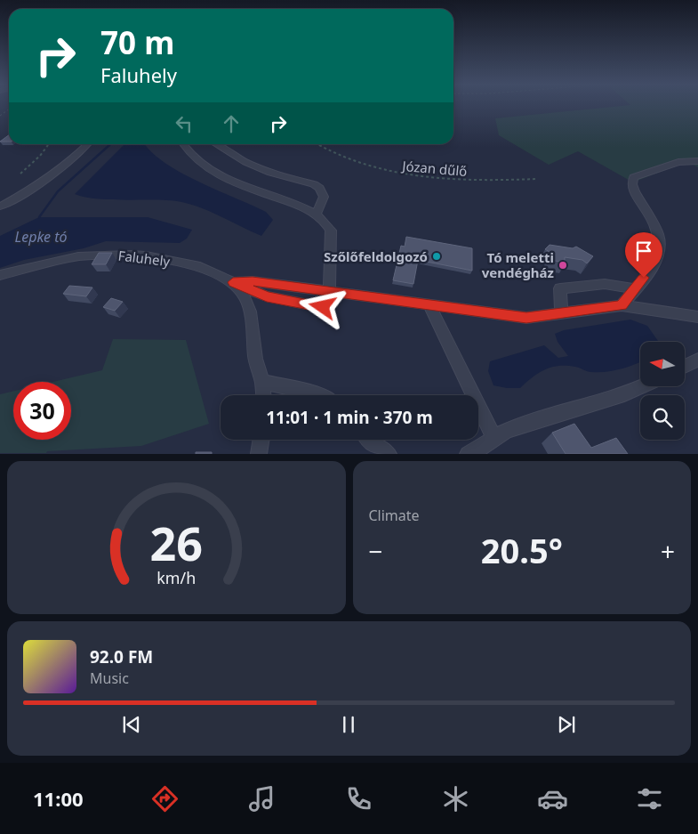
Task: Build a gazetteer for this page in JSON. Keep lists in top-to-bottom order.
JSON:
{
  "streets": {
    "street": ["Faluhely"],
    "path": ["Józan dűlő"]
  },
  "water": ["Lepke tó"],
  "places": ["Szőlőfeldolgozó", "Tó meletti vendégház"],
  "north": "left",
  "page": {
    "turn": ["70 m", "Faluhely"],
    "limit": "30",
    "trip": "11:01 · 1 min · 370 m",
    "tile": "Climate",
    "heat": ["−", "20.5°", "+"],
    "song": ["92.0 FM", "Music"],
    "tabs": "11:00",
    "gauge": ["26", "km/h"]
  }
}
